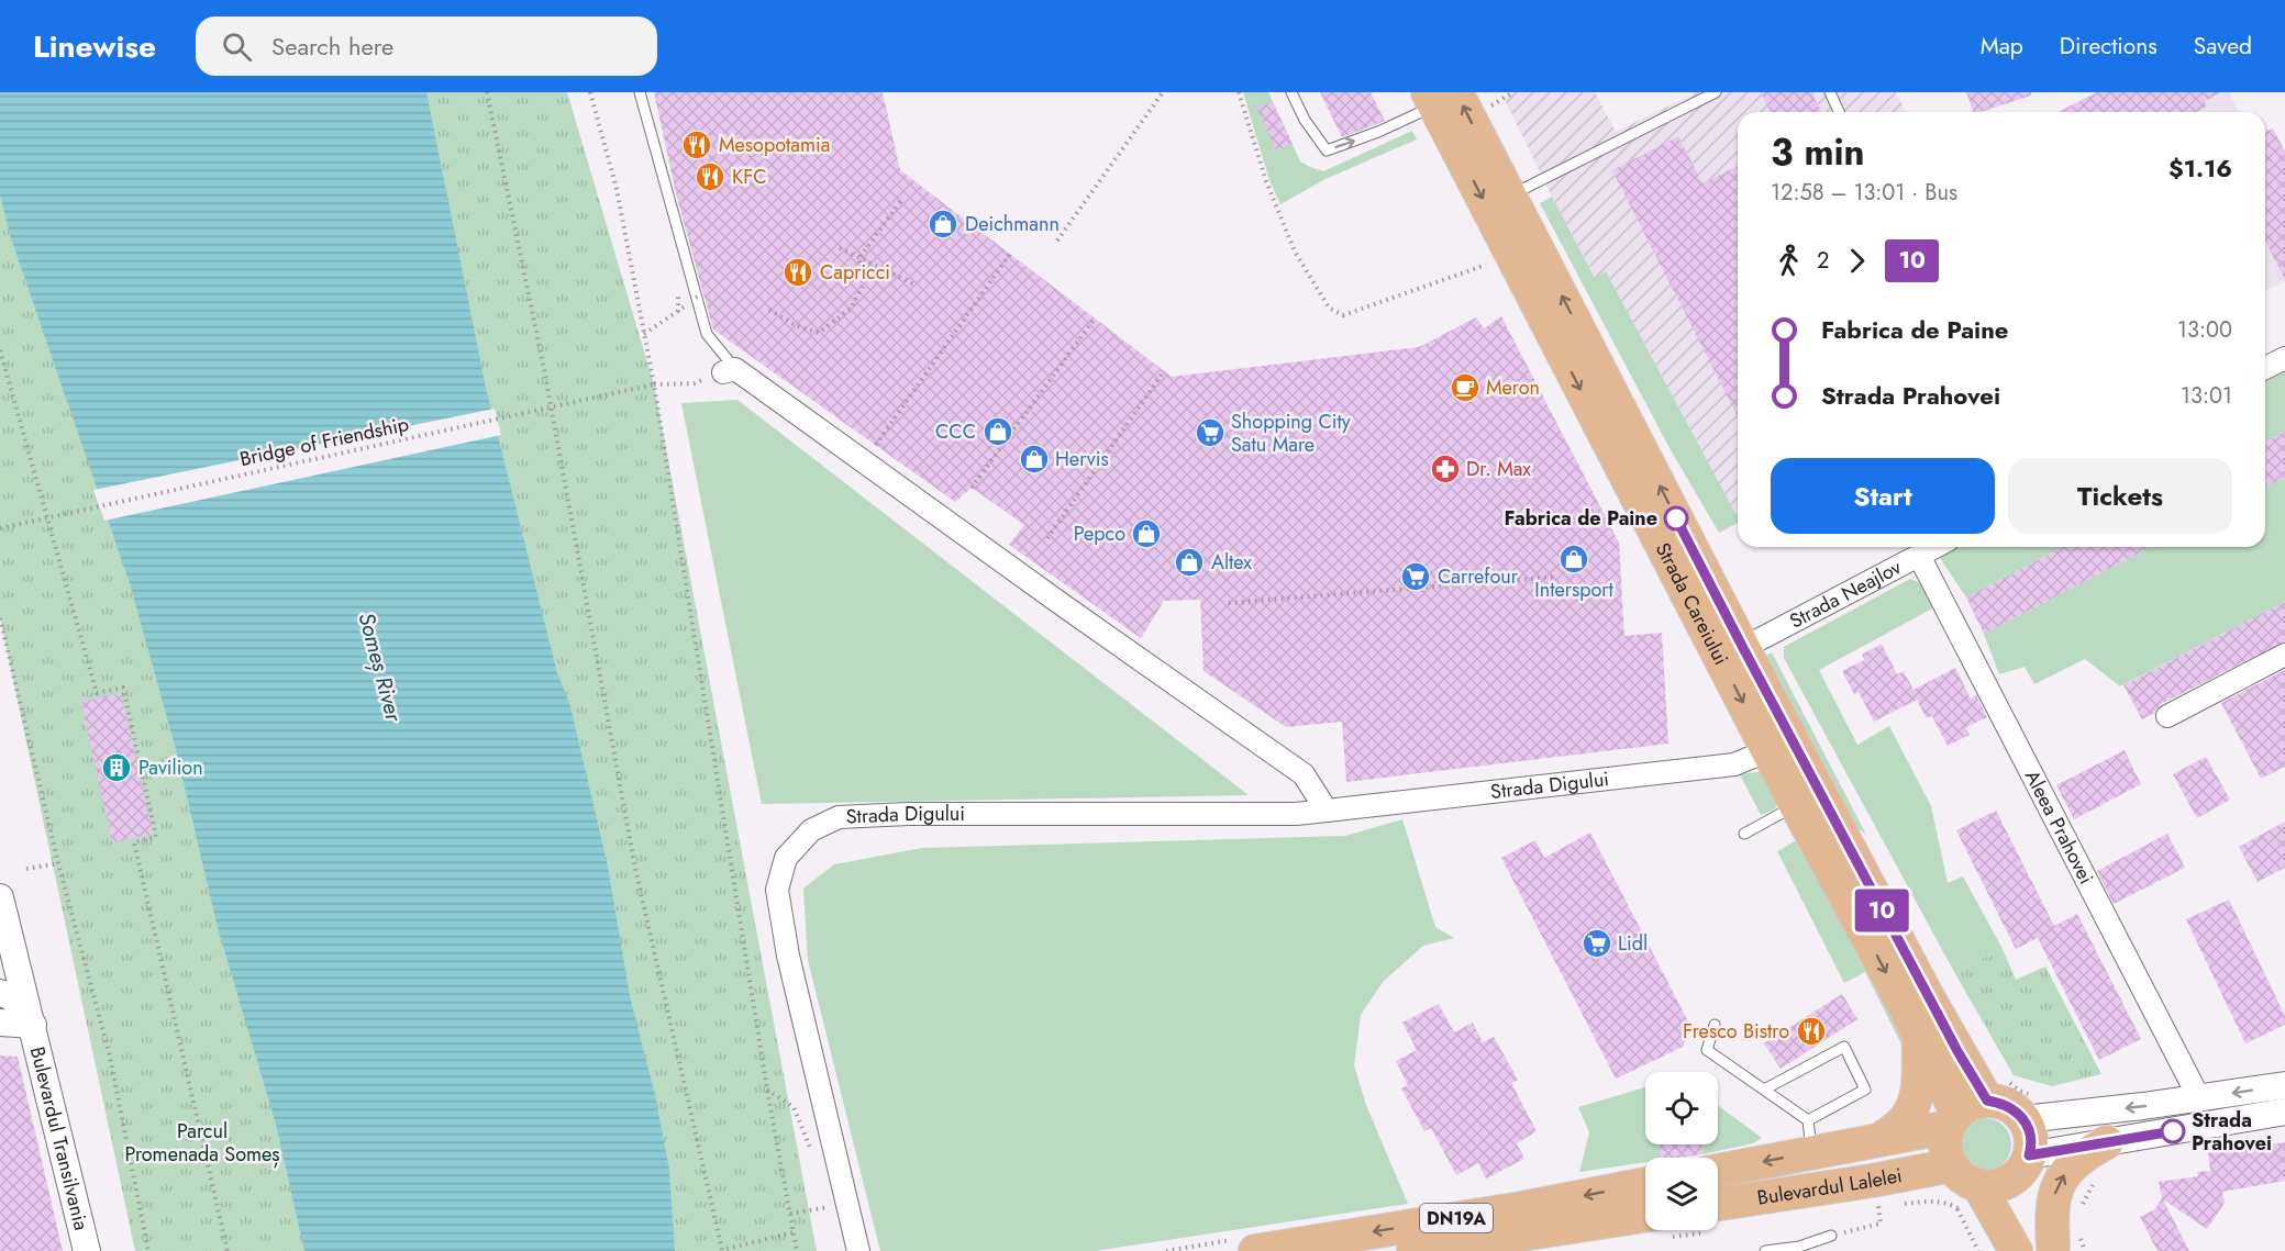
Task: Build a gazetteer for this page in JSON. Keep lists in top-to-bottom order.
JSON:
{
  "streets": {
    "main road": ["Strada Careiului", "Bulevardul Lalelei", "DN19A"],
    "street": [
      "Strada Neajlov",
      "Strada Digului",
      "Aleea Prahovei",
      "Bulevardul Transilvania"
    ],
    "path": ["Bridge of Friendship"]
  },
  "crossings": [
    ["Strada Neajlov", "Strada Careiului"],
    ["Strada Neajlov", "Aleea Prahovei"],
    ["Strada Careiului", "Strada Digului"],
    ["Strada Careiului", "Bulevardul Lalelei"]
  ],
  "water": ["Someș River"],
  "parks": ["Parcul Promenada Someș"],
  "places": {
    "restaurant": [
      "Mesopotamia",
      "KFC",
      "Capricci",
      "Fresco Bistro"
    ],
    "shop": [
      "Deichmann",
      "CCC",
      "Hervis",
      "Pepco",
      "Intersport",
      "Altex"
    ],
    "cafe": ["Meron"],
    "supermarket": ["Shopping City Satu Mare", "Carrefour", "Lidl"],
    "pharmacy": ["Dr. Max"],
    "other": ["Fabrica de Paine", "Strada Prahovei"],
    "building": ["Pavilion"]
  },
  "lines": ["bus line 10"],
  "page": {
    "header": "Linewise",
    "search": "Search here",
    "nav": ["Map", "Directions", "Saved"],
    "on_map": "10",
    "heading": ["3 min", "12:58 – 13:01 · Bus", "$1.16"],
    "legs": ["2", "10"],
    "list": [
      {
        "name": "Fabrica de Paine",
        "value": "13:00"
      },
      {
        "name": "Strada Prahovei",
        "value": "13:01"
      }
    ],
    "buttons": ["Start", "Tickets"]
  }
}
